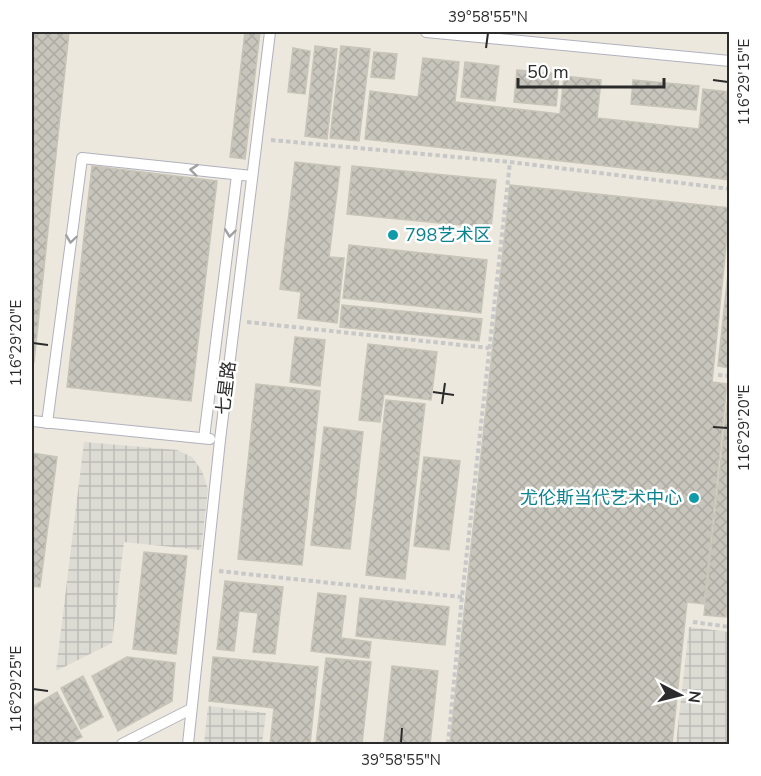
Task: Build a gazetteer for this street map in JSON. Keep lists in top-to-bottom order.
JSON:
{
  "streets": {
    "lane": ["七星路"]
  },
  "places": ["798艺术区", "尤伦斯当代艺术中心"],
  "scale_bar": "50 m",
  "north": "right",
  "coordinates": [
    "39°58'55\"N",
    "116°29'15\"E",
    "116°29'20\"E",
    "116°29'25\"E"
  ]
}
